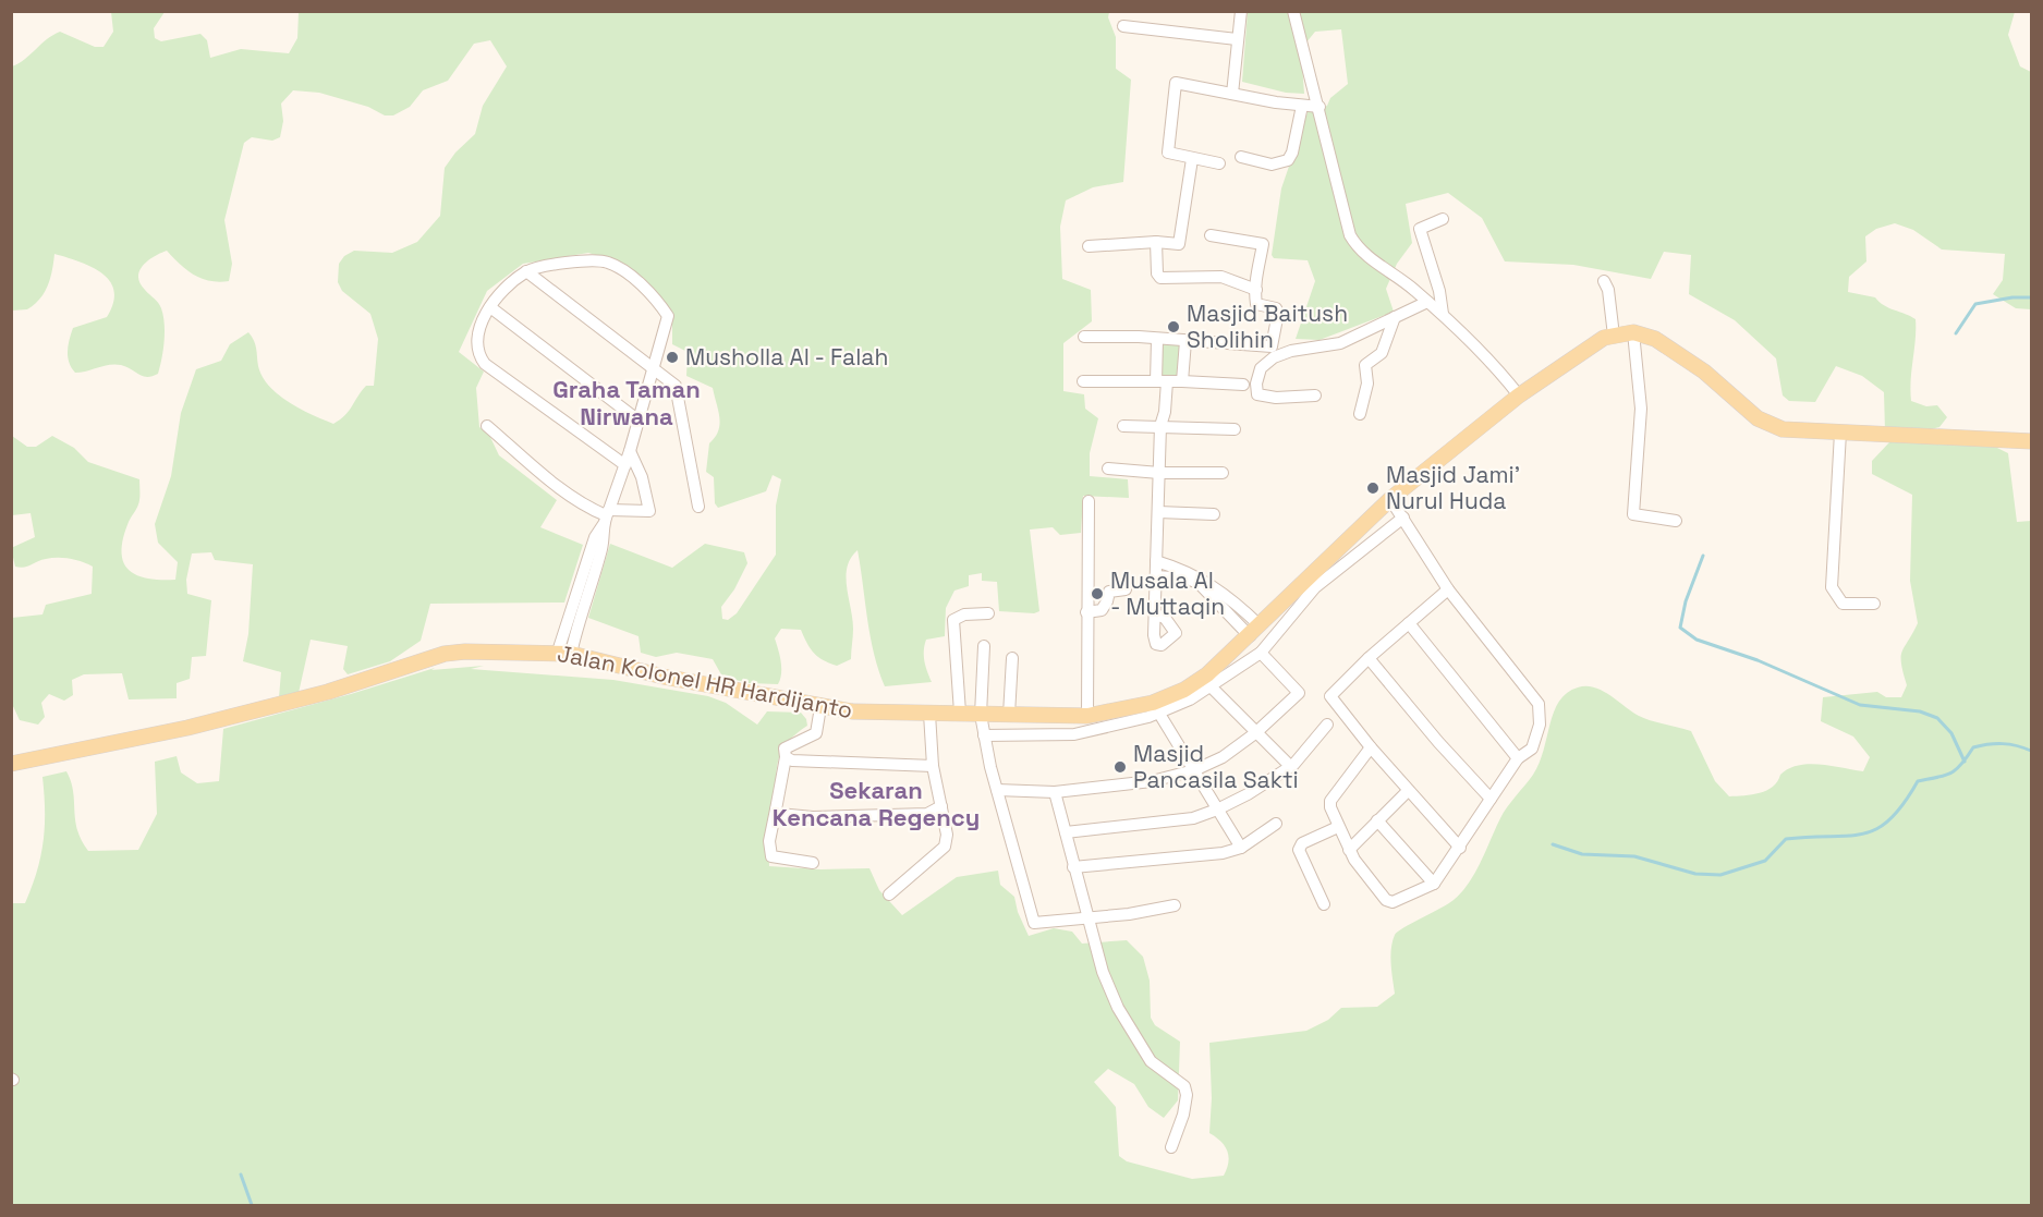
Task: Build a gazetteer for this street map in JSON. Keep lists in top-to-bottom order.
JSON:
{
  "streets": {
    "main road": ["Jalan Kolonel HR Hardijanto"]
  },
  "districts": ["Graha Taman Nirwana", "Sekaran Kencana Regency"],
  "places": [
    "Masjid Baitush Sholihin",
    "Musholla Al - Falah",
    "Masjid Jami' Nurul Huda",
    "Musala Al - Muttaqin",
    "Masjid Pancasila Sakti"
  ]
}
